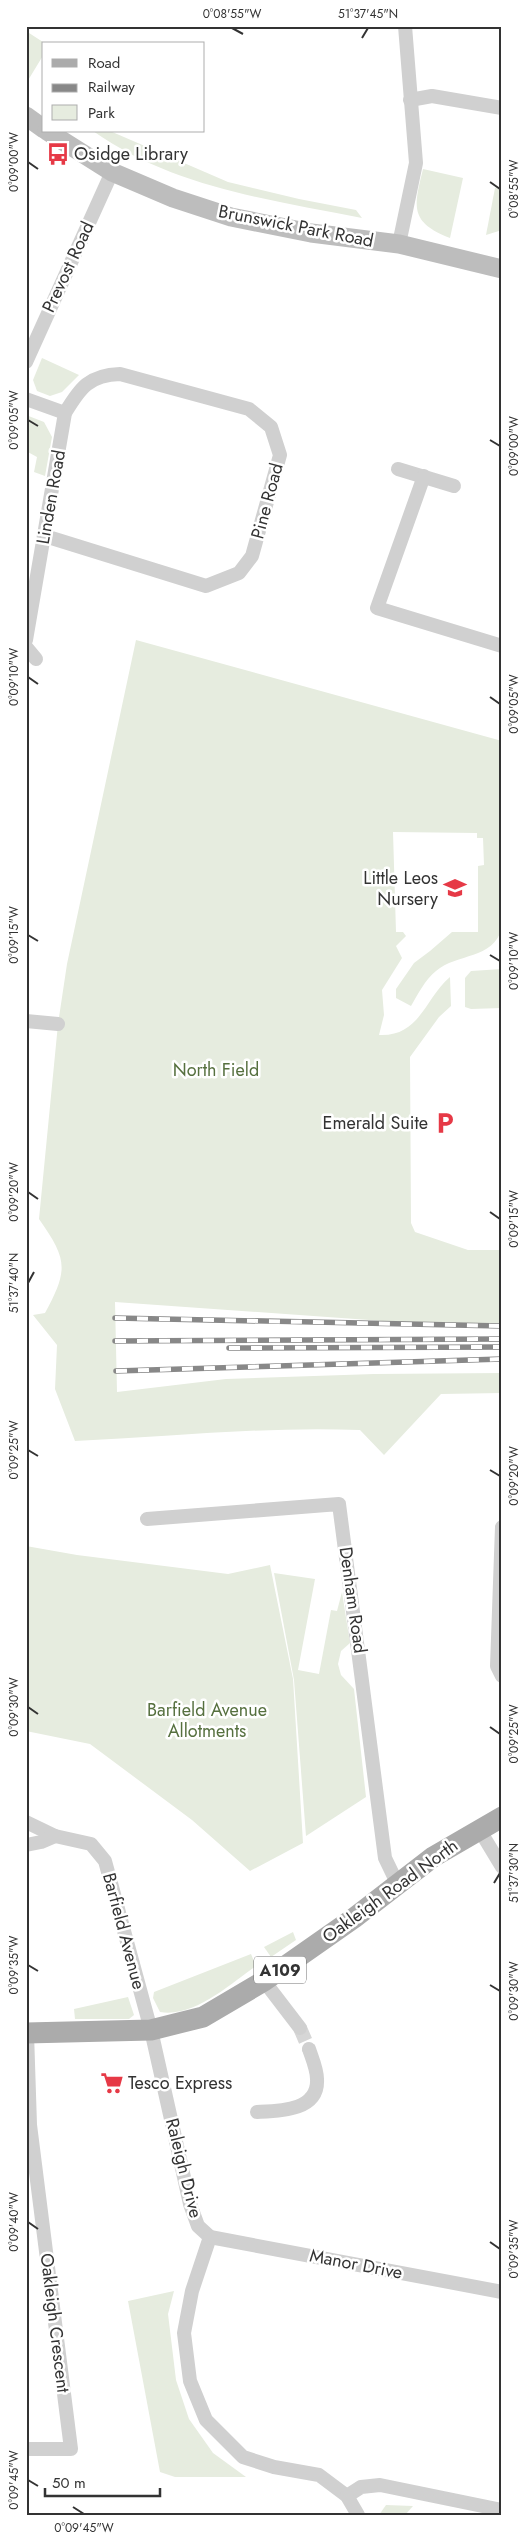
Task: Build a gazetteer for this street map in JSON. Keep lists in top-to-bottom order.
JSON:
{
  "streets": {
    "main road": ["Oakleigh Road North", "A109"],
    "street": [
      "Brunswick Park Road",
      "Prevost Road",
      "Linden Road",
      "Pine Road",
      "Denham Road",
      "Barfield Avenue",
      "Raleigh Drive",
      "Manor Drive",
      "Oakleigh Crescent"
    ]
  },
  "crossings": [
    ["Brunswick Park Road", "Prevost Road"],
    ["Linden Road", "Pine Road"],
    ["Denham Road", "Oakleigh Road North"],
    ["Oakleigh Road North", "Barfield Avenue"],
    ["Oakleigh Road North", "Raleigh Drive"],
    ["Oakleigh Road North", "Oakleigh Crescent"],
    ["Barfield Avenue", "Raleigh Drive"],
    ["Raleigh Drive", "Manor Drive"]
  ],
  "parks": ["North Field", "Barfield Avenue Allotments"],
  "places": {
    "bus stop": ["Osidge Library"],
    "school or university": ["Little Leos Nursery"],
    "parking": ["Emerald Suite"],
    "supermarket": ["Tesco Express"]
  },
  "legend": ["Road", "Railway", "Park"],
  "scale_bar": "50 m",
  "coordinates": [
    "0°08'55\"W",
    "51°37'45\"N",
    "0°09'00\"W",
    "0°09'05\"W",
    "0°09'10\"W",
    "0°09'15\"W",
    "0°09'20\"W",
    "51°37'40\"N",
    "0°09'25\"W",
    "0°09'30\"W",
    "51°37'30\"N",
    "0°09'35\"W",
    "0°09'40\"W",
    "0°09'45\"W"
  ]
}
